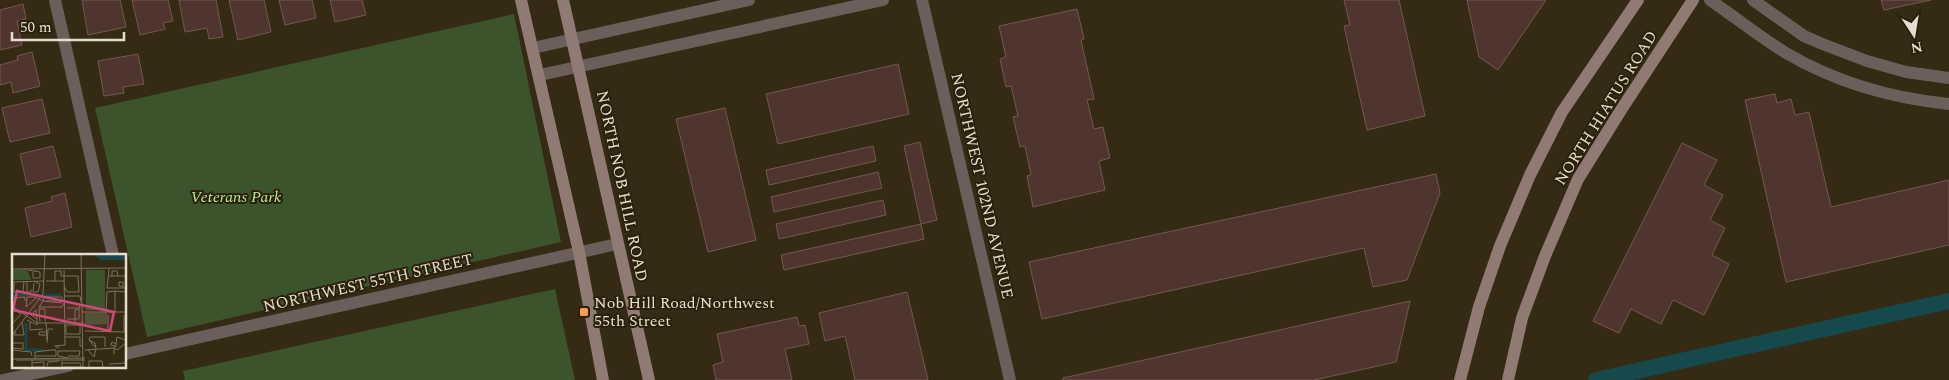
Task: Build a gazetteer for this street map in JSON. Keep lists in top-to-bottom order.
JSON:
{
  "streets": {
    "main road": ["NORTH HIATUS ROAD", "NORTH NOB HILL ROAD"],
    "street": ["NORTHWEST 102ND AVENUE", "NORTHWEST 55TH STREET"]
  },
  "crossings": [
    ["NORTH NOB HILL ROAD", "NORTHWEST 55TH STREET"]
  ],
  "parks": ["Veterans Park"],
  "places": {
    "transit": ["Nob Hill Road/Northwest 55th Street"]
  },
  "scale_bar": "50 m",
  "north": "bottom"
}
